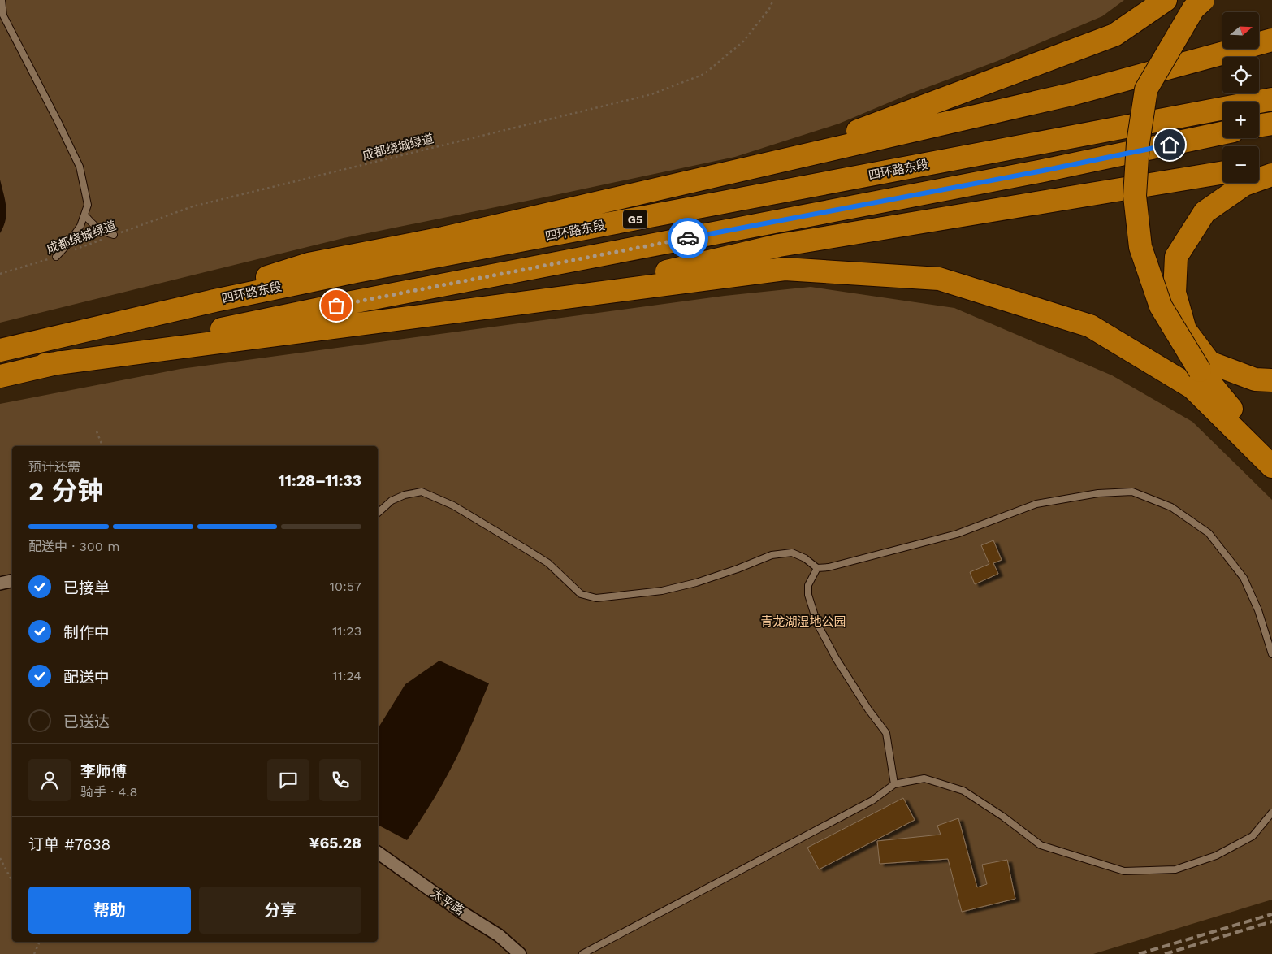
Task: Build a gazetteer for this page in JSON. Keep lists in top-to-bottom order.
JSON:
{
  "streets": {
    "highway": ["四环路东段", "G5"],
    "street": ["太平路"],
    "path": ["成都绕城绿道"]
  },
  "parks": ["青龙湖湿地公园"],
  "north": "right",
  "page": {
    "map_buttons": ["+", "−"],
    "heading": ["2 分钟", "预计还需", "11:28–11:33"],
    "panel": [
      "李师傅",
      "骑手 · 4.8",
      "订单 #7638",
      "¥65.28"
    ],
    "bar": "配送中 · 300 m",
    "list": [
      ["已接单", "10:57"],
      ["制作中", "11:23"],
      ["配送中", "11:24"],
      "已送达"
    ],
    "buttons": ["帮助", "分享"]
  }
}
